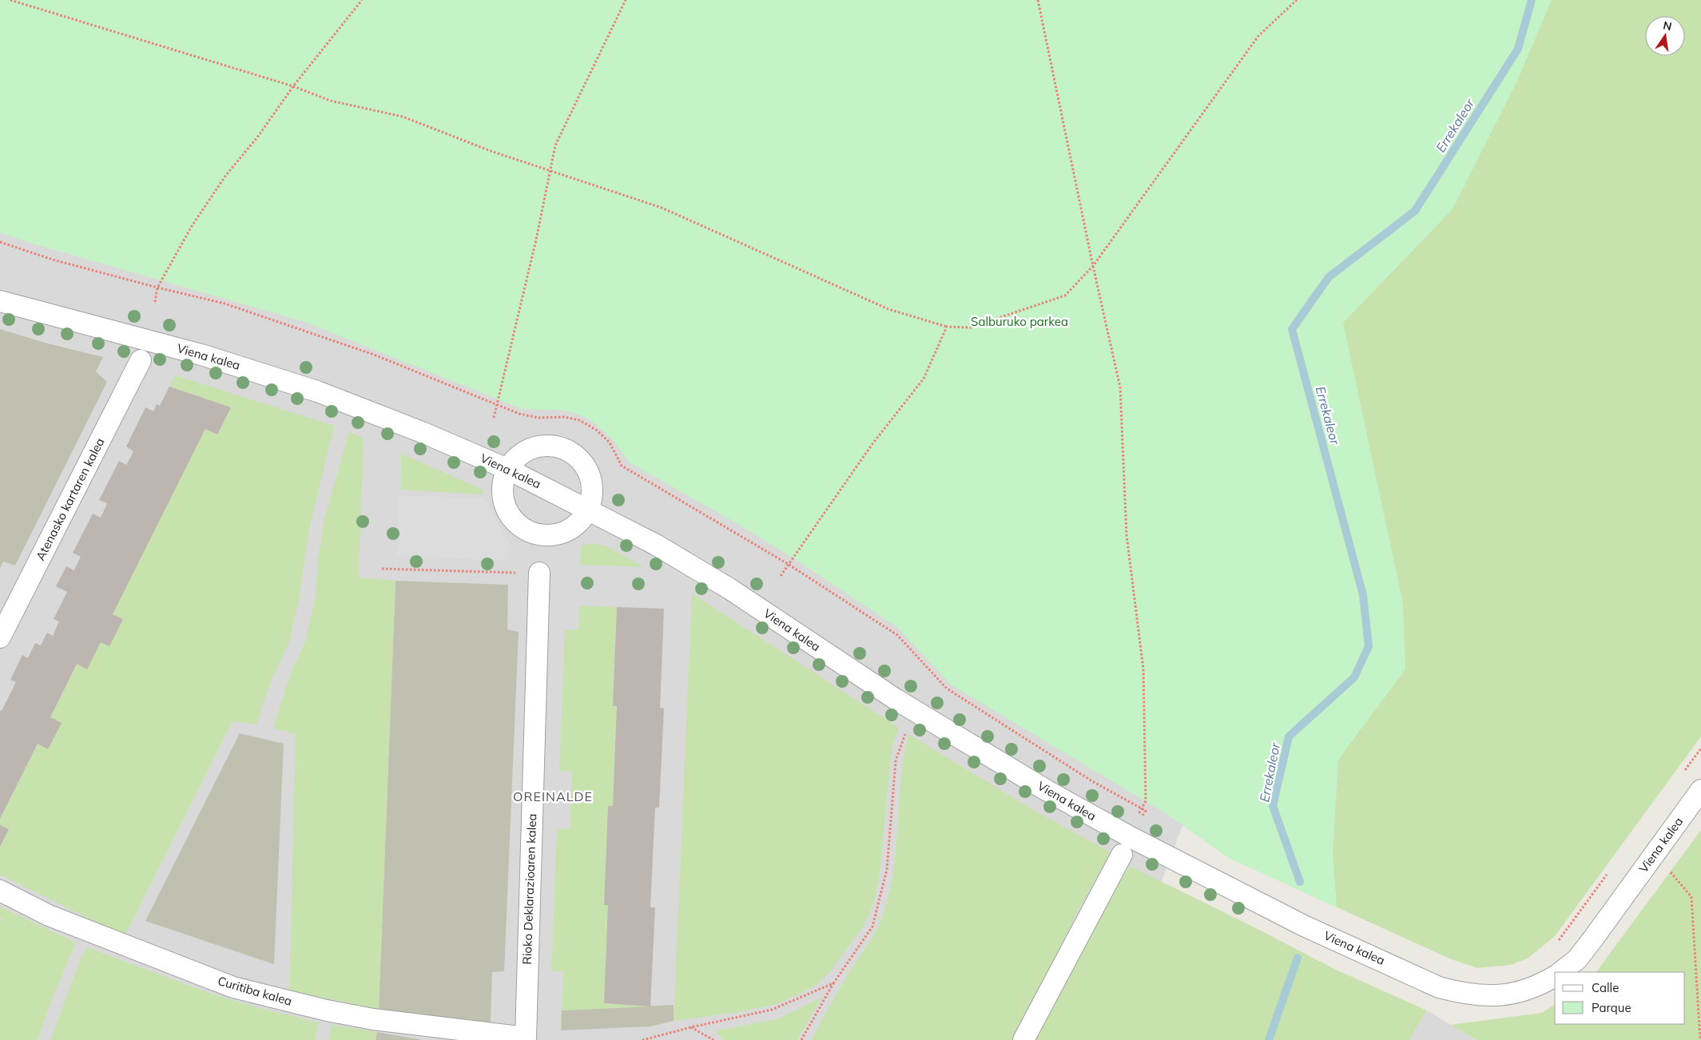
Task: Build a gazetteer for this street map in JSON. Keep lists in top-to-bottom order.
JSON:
{
  "streets": {
    "street": [
      "Viena kalea",
      "Atenasko kartaren kalea",
      "Rioko Deklarazioaren kalea",
      "Curitiba kalea"
    ]
  },
  "crossings": [
    ["Rioko Deklarazioaren kalea", "Curitiba kalea"]
  ],
  "districts": ["OREINALDE"],
  "water": ["Errekaleor"],
  "parks": ["Salburuko parkea"],
  "legend": ["Calle", "Parque"],
  "north": "top"
}
